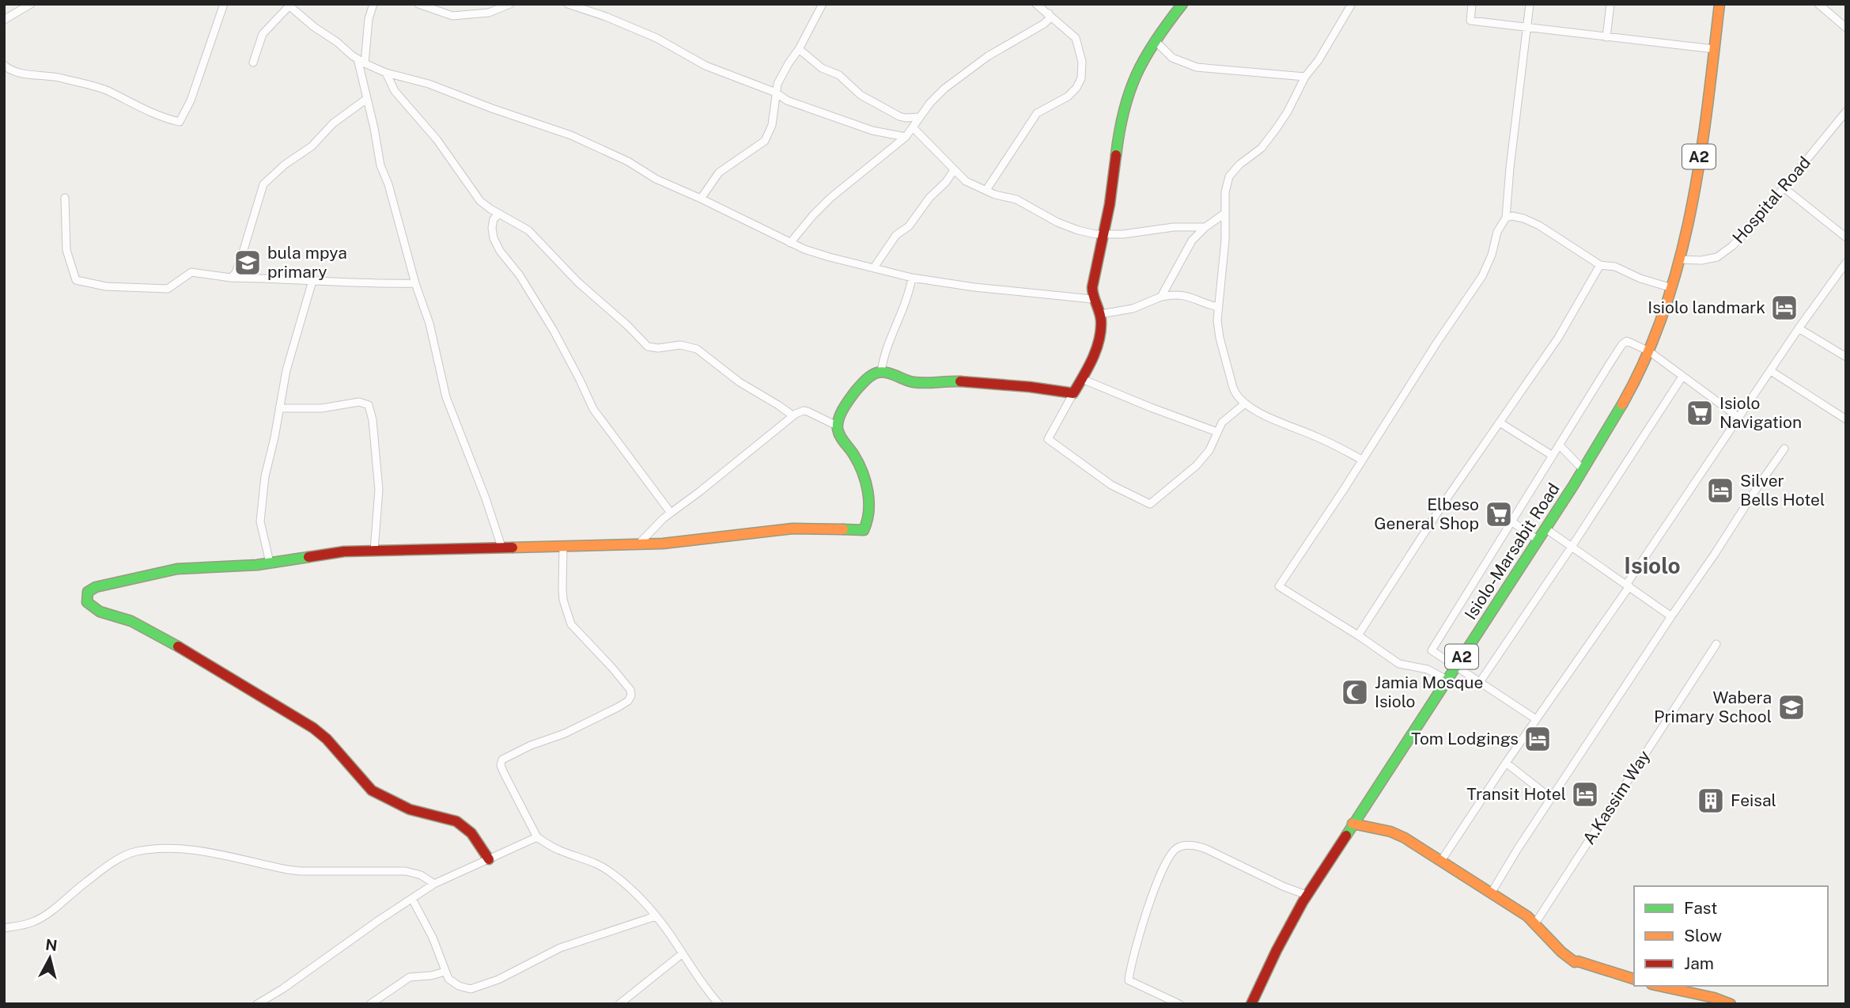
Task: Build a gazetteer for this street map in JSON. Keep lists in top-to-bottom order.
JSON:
{
  "streets": {
    "main road": ["A2", "Isiolo-Marsabit Road"],
    "street": ["Hospital Road", "A.Kassim Way"]
  },
  "crossings": [
    ["A2", "Hospital Road"],
    ["A2", "Isiolo-Marsabit Road"]
  ],
  "districts": ["Isiolo"],
  "places": {
    "school or university": ["bula mpya primary", "Wabera Primary School"],
    "hotel": [
      "Isiolo landmark",
      "Silver Bells Hotel",
      "Tom Lodgings",
      "Transit Hotel"
    ],
    "supermarket": ["Isiolo Navigation", "Elbeso General Shop"],
    "mosque": ["Jamia Mosque Isiolo"],
    "building": ["Feisal"]
  },
  "legend": ["Fast", "Slow", "Jam"],
  "north": "top"
}
